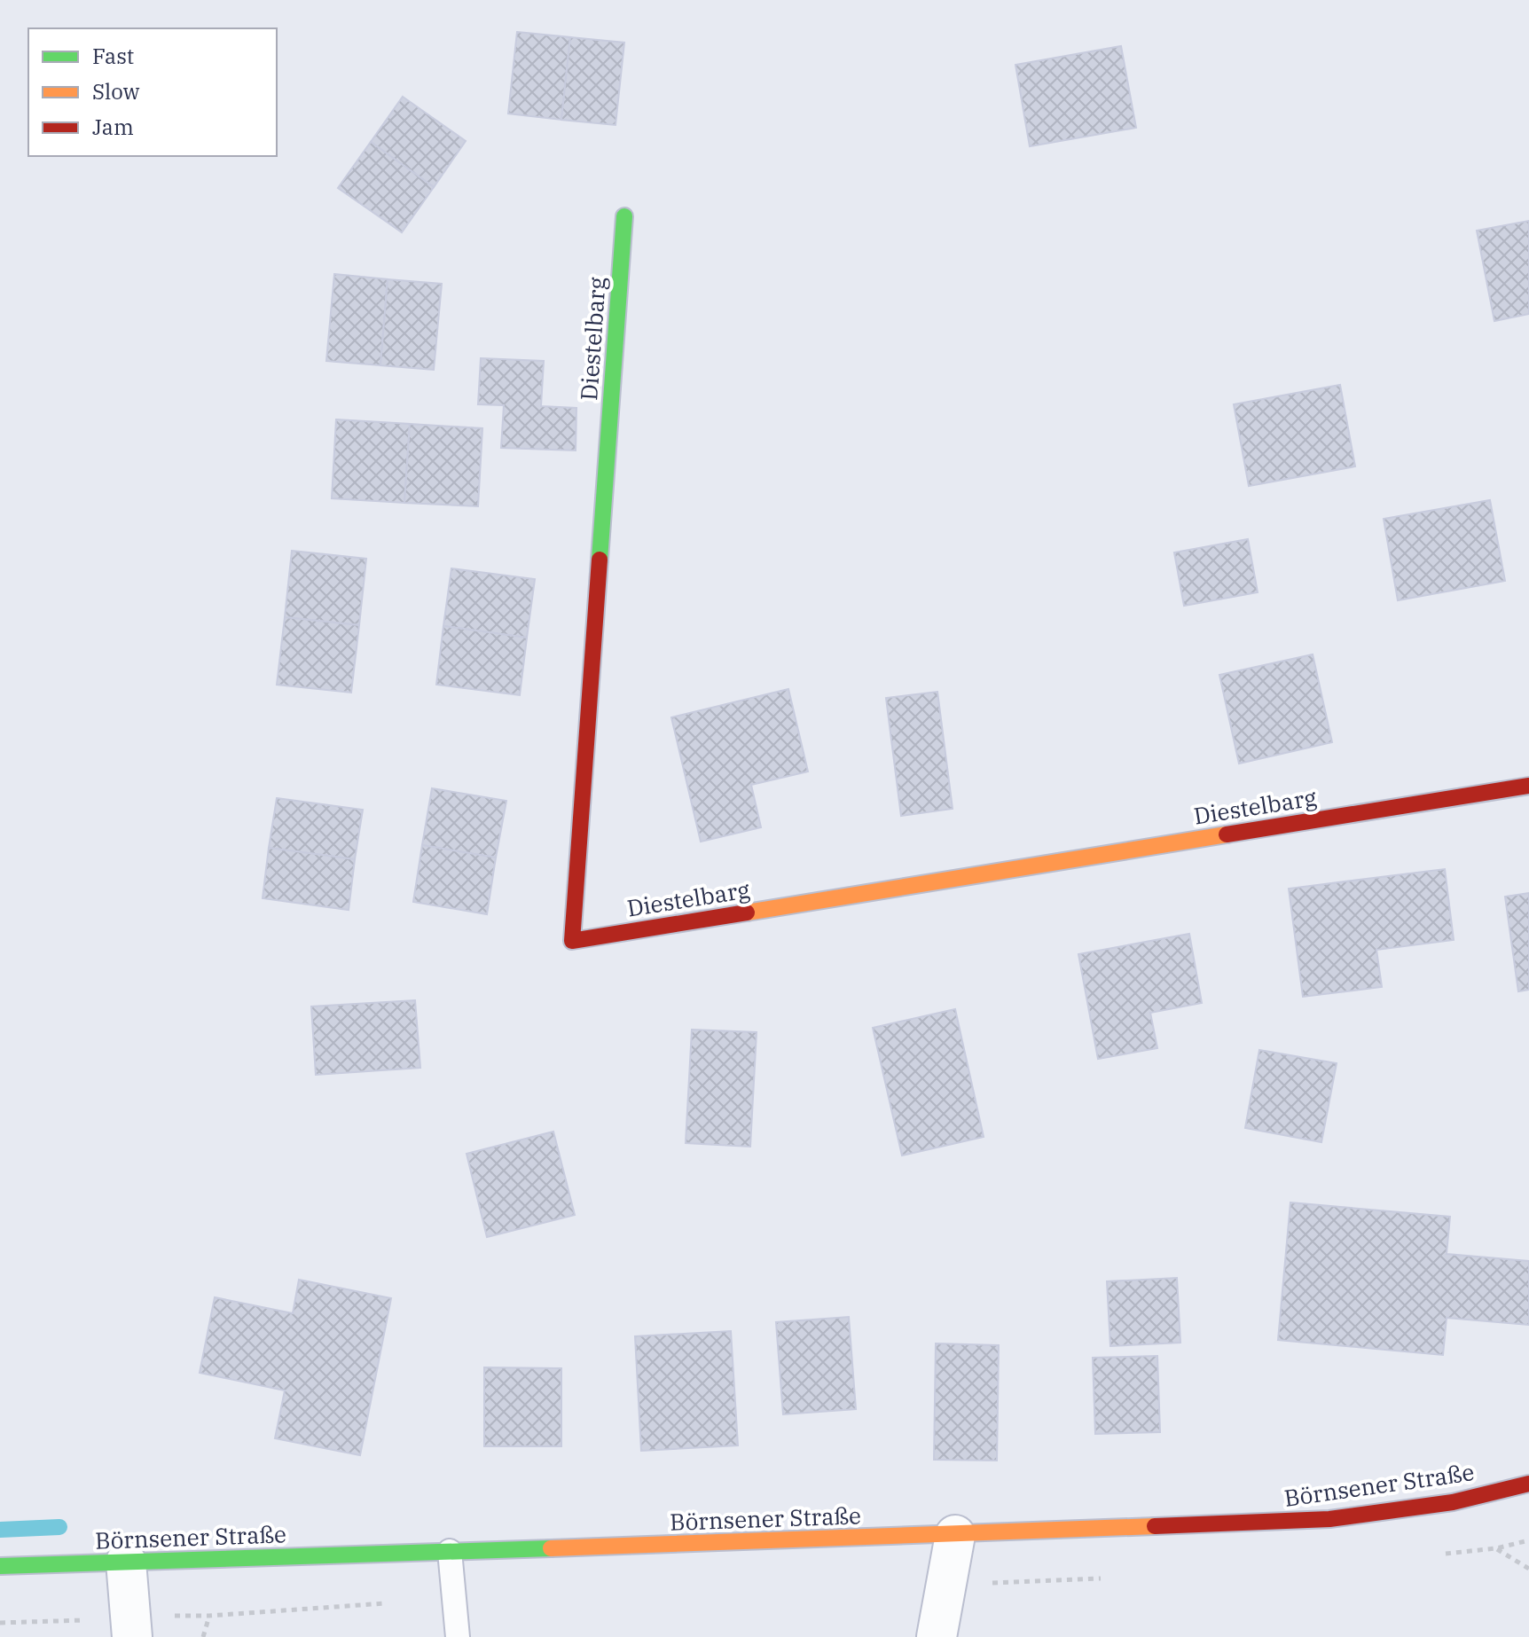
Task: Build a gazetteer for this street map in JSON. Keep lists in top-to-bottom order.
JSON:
{
  "streets": {
    "street": ["Diestelbarg", "Börnsener Straße"]
  },
  "legend": ["Fast", "Slow", "Jam"]
}
